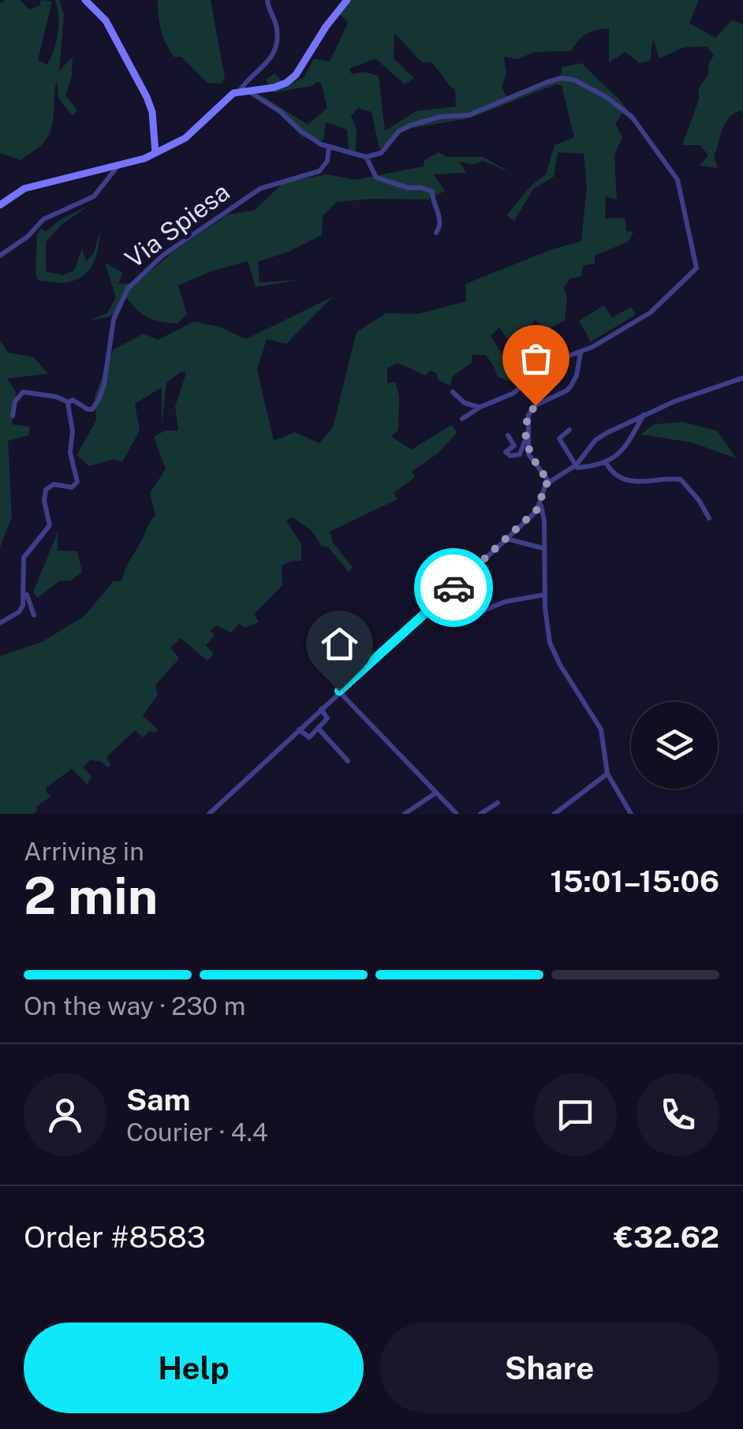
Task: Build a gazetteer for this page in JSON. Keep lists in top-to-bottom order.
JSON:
{
  "streets": {
    "street": ["Via Spiesa"]
  },
  "page": {
    "heading": ["2 min", "Arriving in", "15:01–15:06"],
    "panel": [
      "Sam",
      "Courier · 4.4",
      "Order #8583",
      "€32.62"
    ],
    "bar": "On the way · 230 m",
    "buttons": ["Help", "Share"]
  }
}
